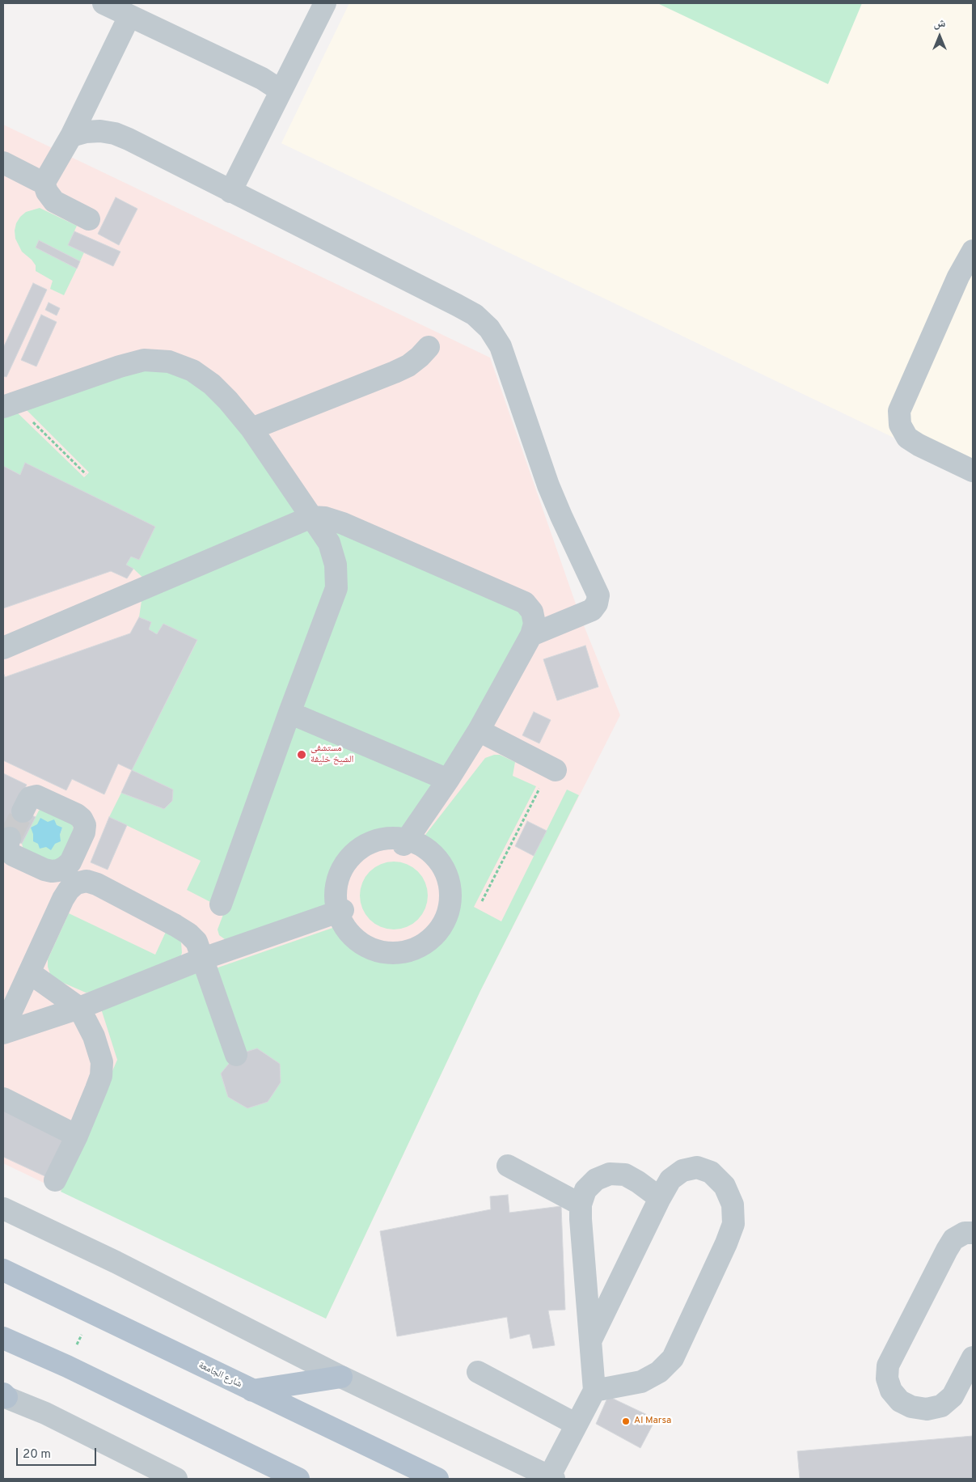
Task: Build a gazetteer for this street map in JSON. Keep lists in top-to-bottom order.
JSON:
{
  "streets": {
    "main road": ["شارع الجامعة"]
  },
  "places": ["مستشفى الشيخ خليفة", "Al Marsa"],
  "scale_bar": "20 m",
  "north": "top"
}
